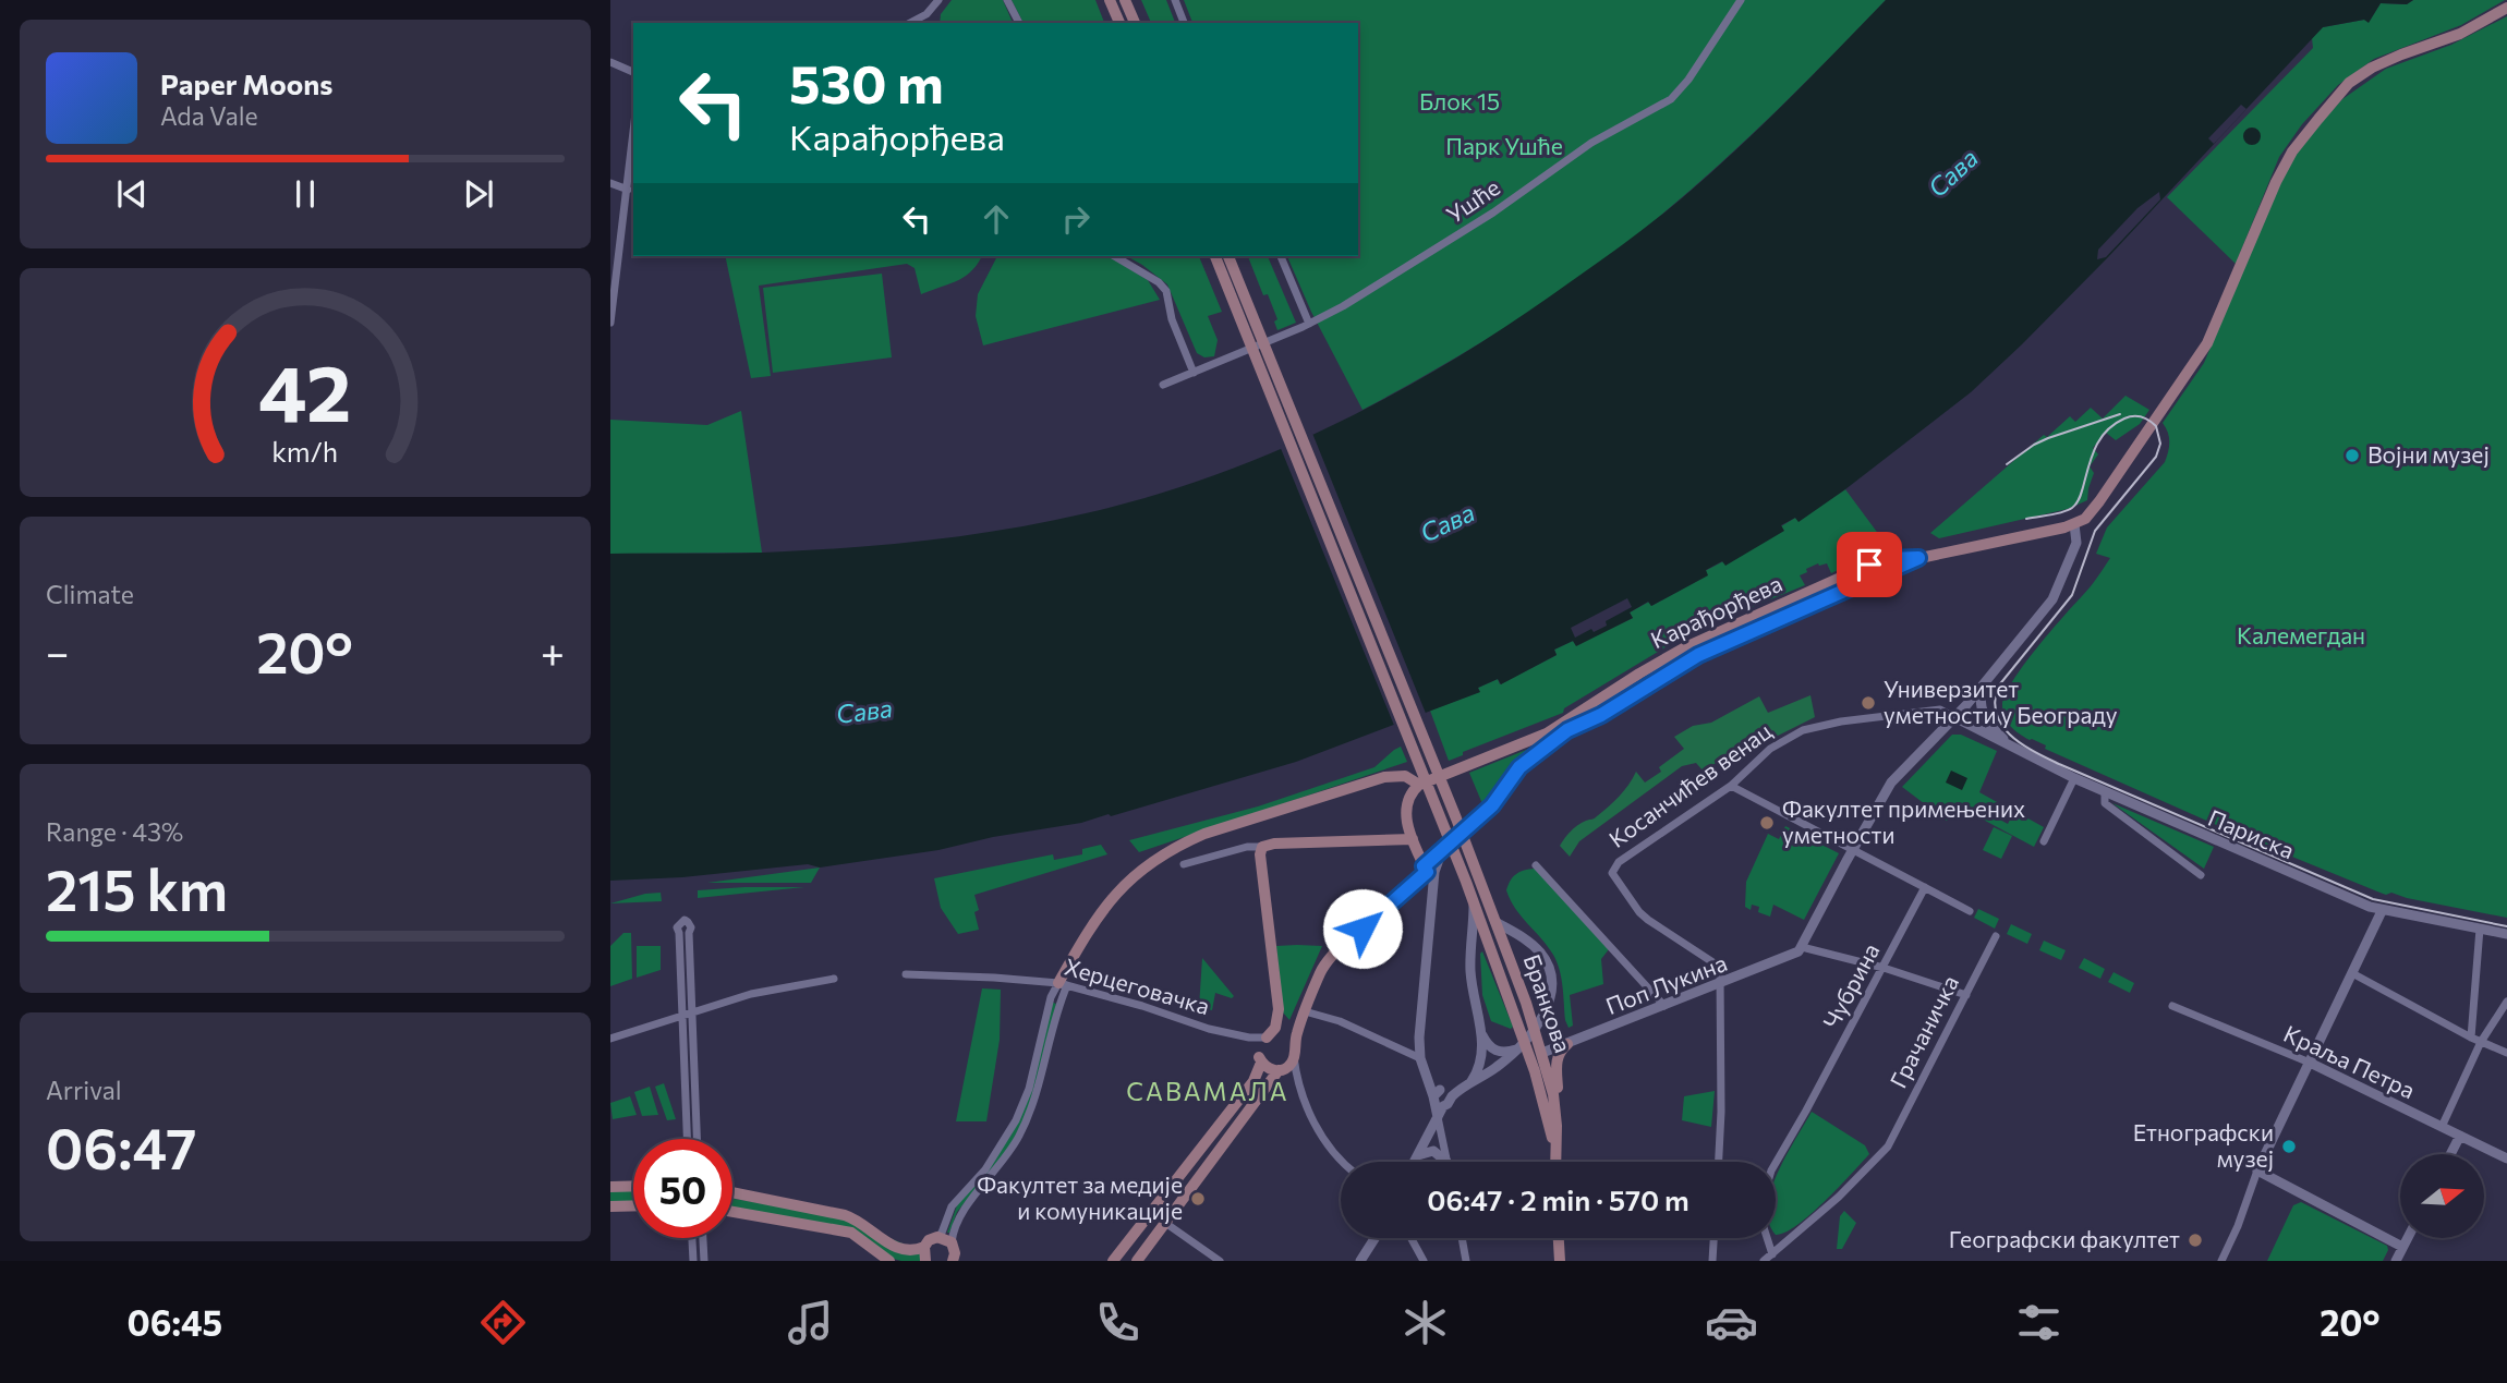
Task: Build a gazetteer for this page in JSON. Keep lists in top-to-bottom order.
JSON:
{
  "streets": {
    "main road": ["Карађорђева", "Бранкова"],
    "street": [
      "Ушће",
      "Косанчићев венац",
      "Париска",
      "Поп Лукина",
      "Чубрина",
      "Херцеговачка",
      "Грачаничка",
      "Краља Петра"
    ]
  },
  "crossings": [
    ["Косанчићев венац", "Париска"],
    ["Косанчићев венац", "Поп Лукина"],
    ["Поп Лукина", "Бранкова"]
  ],
  "districts": ["САВАМАЛА"],
  "water": ["Сава"],
  "parks": ["Блок 15", "Парк Ушће", "Калемегдан"],
  "places": [
    "Војни музеј",
    "Универзитет уметности у Београду",
    "Факултет примењених уметности",
    "Етнографски музеј",
    "Факултет за медије и комуникације",
    "Географски факултет"
  ],
  "north": "right",
  "page": {
    "turn": ["530 m", "Карађорђева"],
    "song": ["Paper Moons", "Ada Vale"],
    "tile": [
      "Climate",
      ["Range · 43%", "215 km"],
      ["Arrival", "06:47"]
    ],
    "heat": ["−", "20°", "+"],
    "limit": "50",
    "trip": "06:47 · 2 min · 570 m",
    "tabs": ["06:45", "20°"],
    "gauge": ["42", "km/h"]
  }
}
